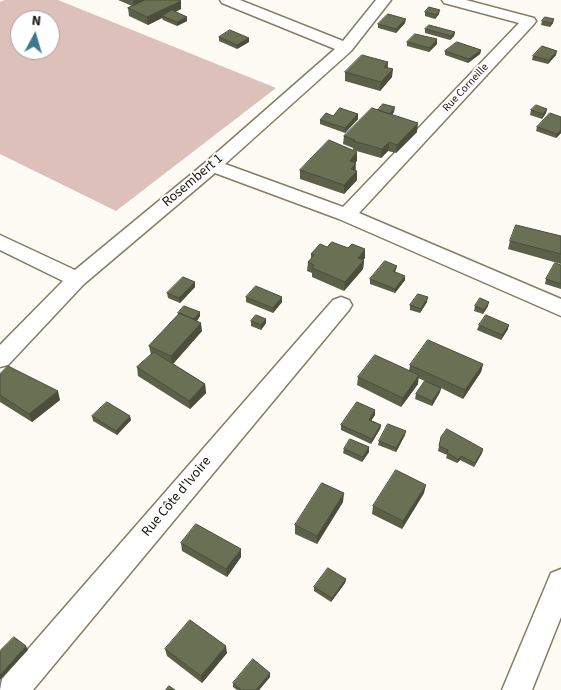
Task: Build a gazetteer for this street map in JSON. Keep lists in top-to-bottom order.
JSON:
{
  "streets": {
    "street": ["Rue Corneille", "Rosembert 1", "Rue Côte d'Ivoire"]
  },
  "north": "top"
}
